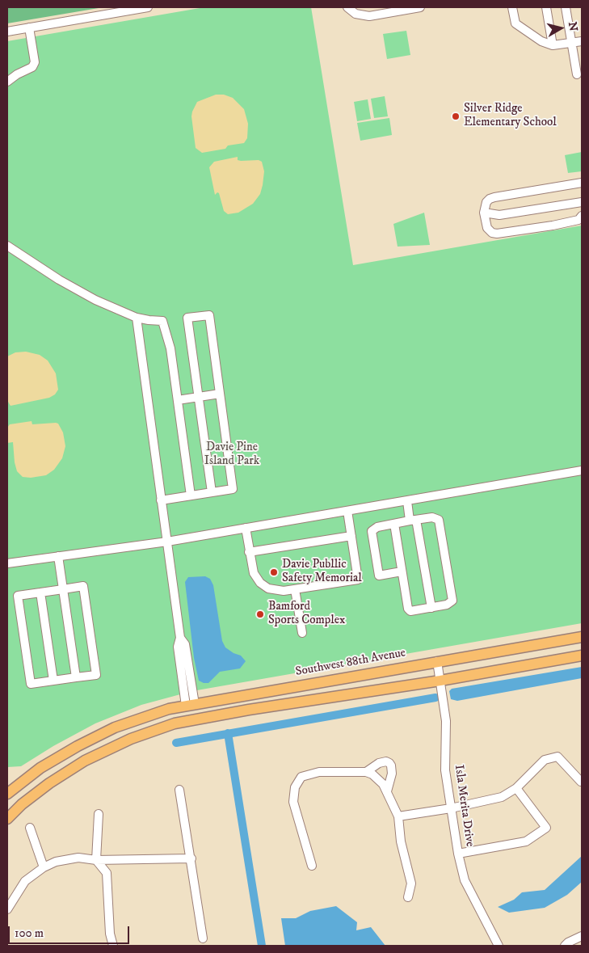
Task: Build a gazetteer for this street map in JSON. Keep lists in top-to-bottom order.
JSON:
{
  "streets": {
    "main road": ["Southwest 88th Avenue"],
    "street": ["Isla Merita Drive"]
  },
  "crossings": [
    ["Southwest 88th Avenue", "Isla Merita Drive"]
  ],
  "parks": ["Davie Pine Island Park"],
  "places": ["Silver Ridge Elementary School", "Davie Publlic Safety Memorial", "Bamford Sports Complex"],
  "scale_bar": "100 m",
  "north": "right"
}
